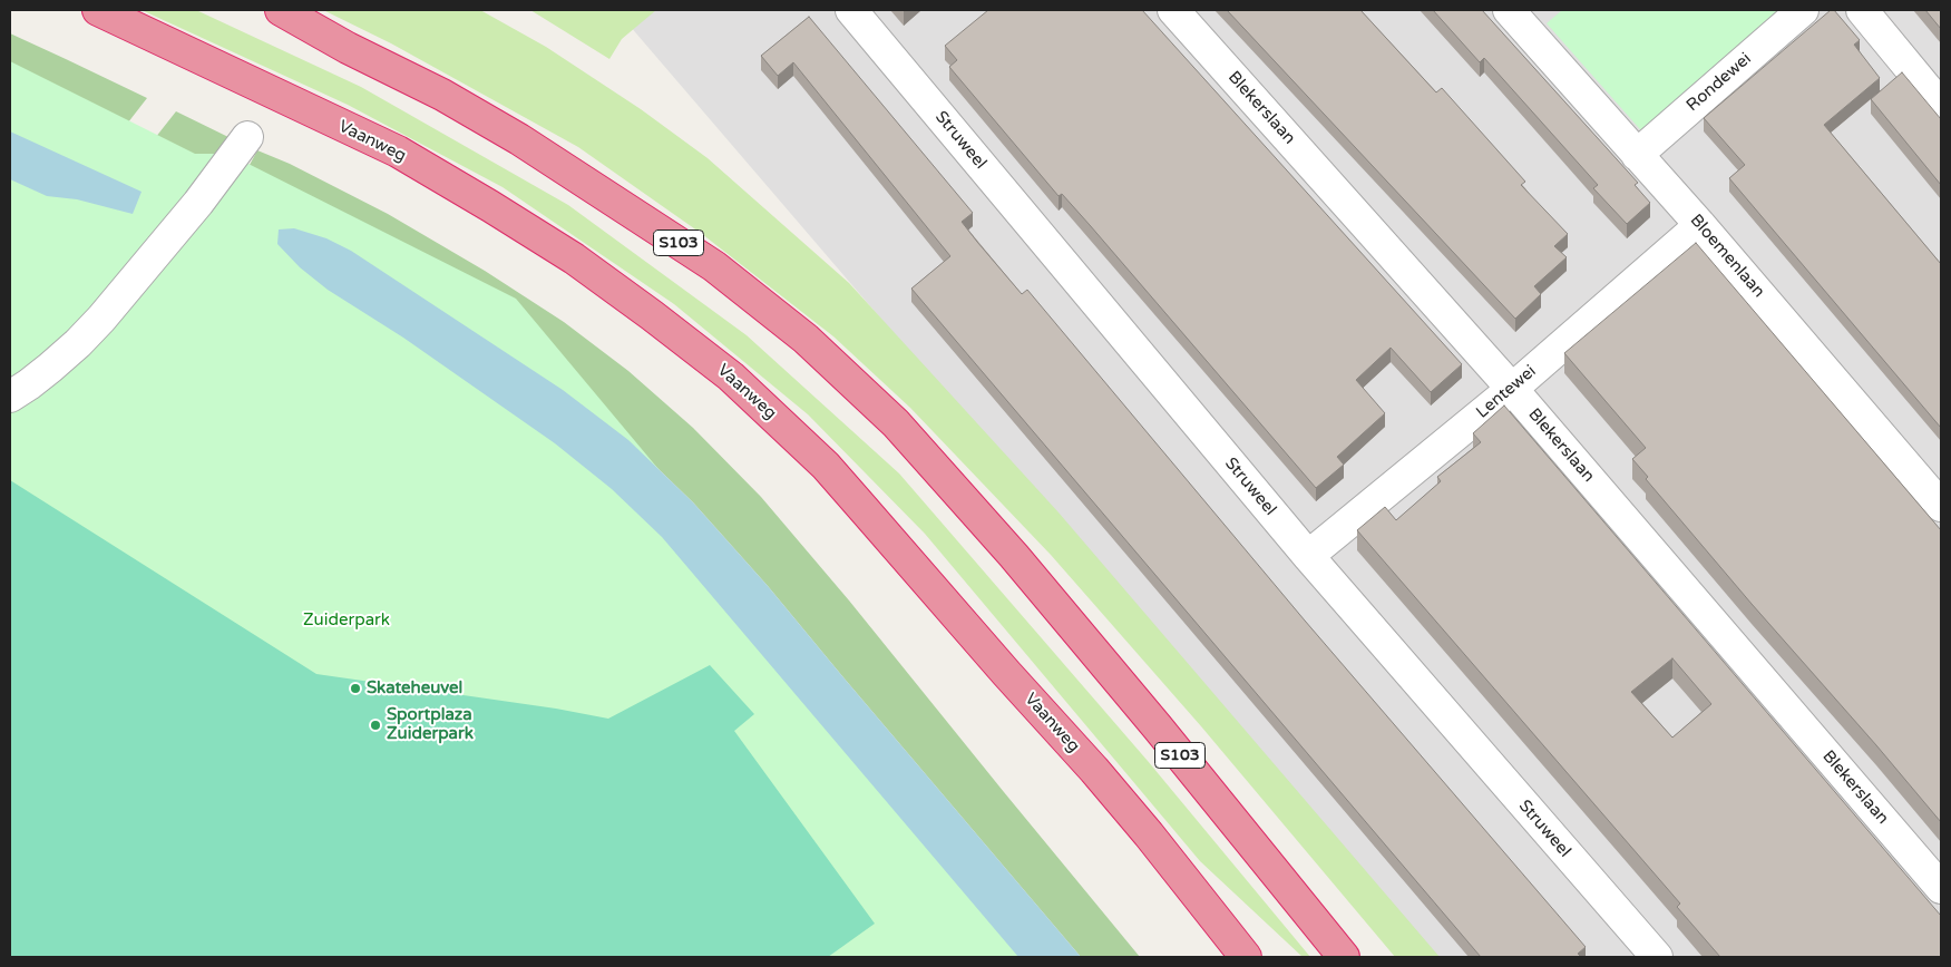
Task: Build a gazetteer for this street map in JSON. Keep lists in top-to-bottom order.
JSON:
{
  "streets": {
    "highway": ["Vaanweg", "S103"],
    "street": [
      "Rondewei",
      "Blekerslaan",
      "Struweel",
      "Bloemenlaan",
      "Lentewei"
    ]
  },
  "crossings": [
    ["Rondewei", "Bloemenlaan"],
    ["Blekerslaan", "Lentewei"],
    ["Struweel", "Lentewei"],
    ["Bloemenlaan", "Lentewei"]
  ],
  "parks": ["Zuiderpark"],
  "places": ["Skateheuvel", "Sportplaza Zuiderpark"]
}
